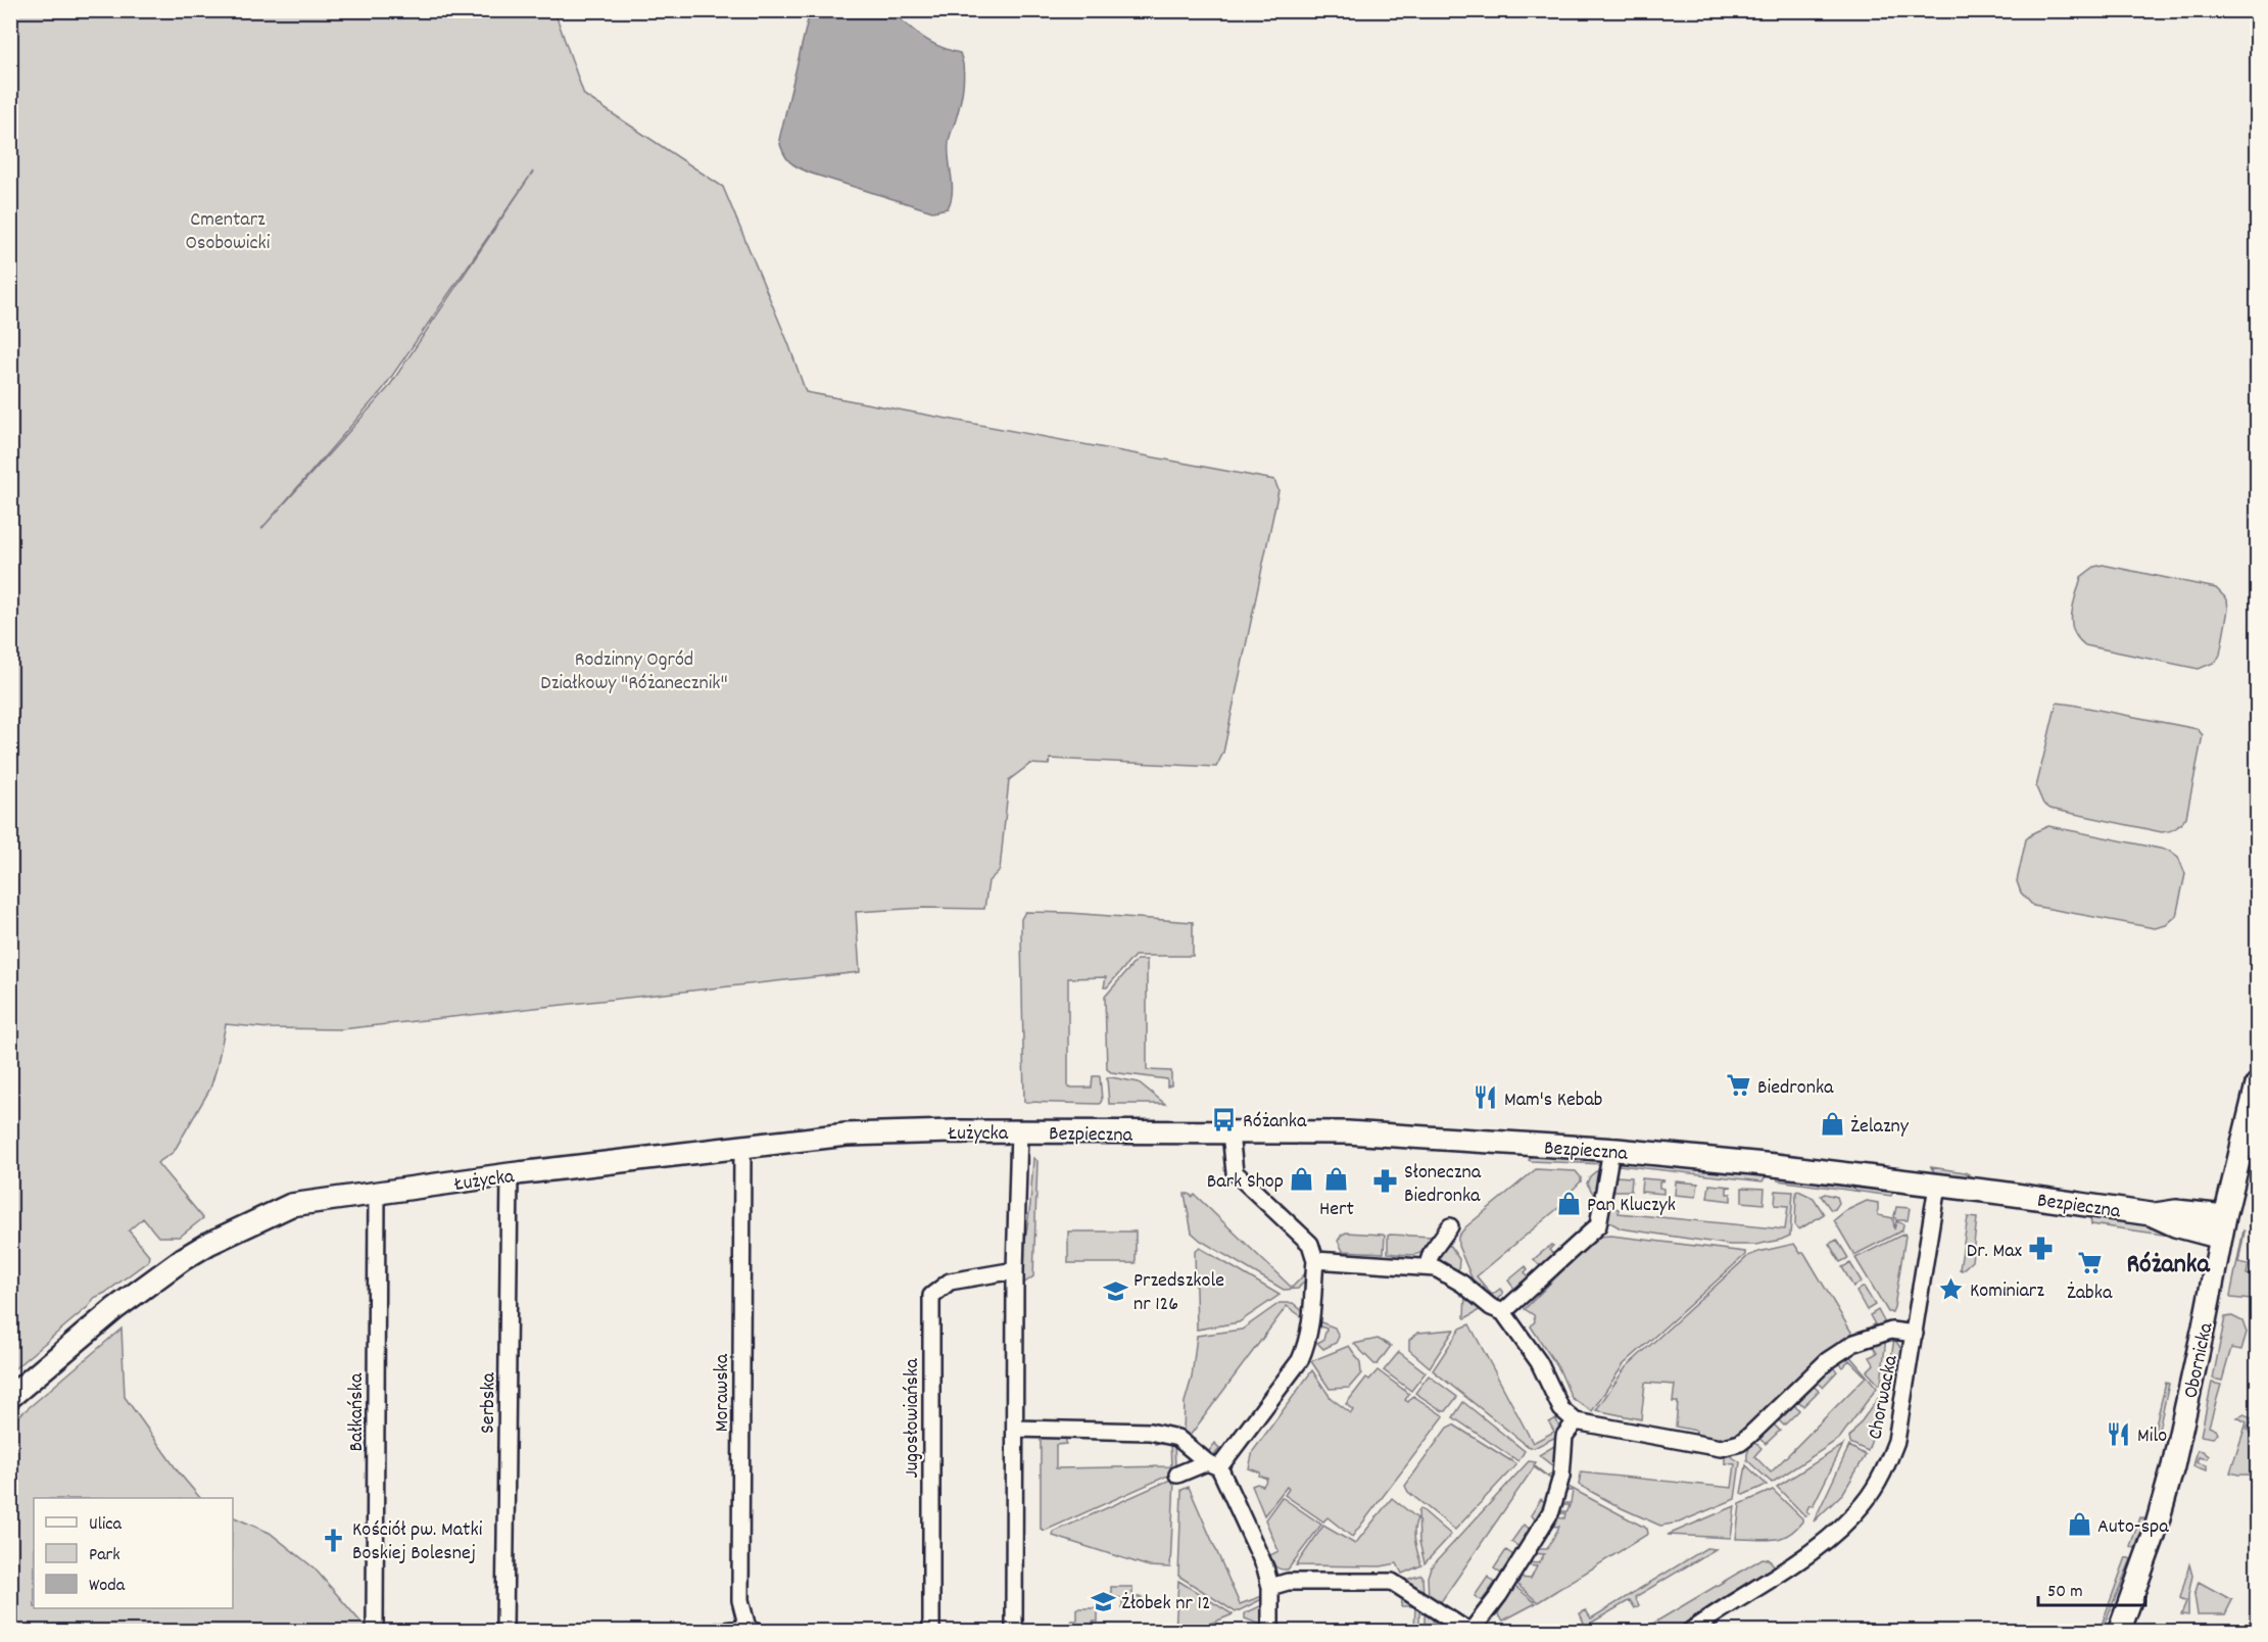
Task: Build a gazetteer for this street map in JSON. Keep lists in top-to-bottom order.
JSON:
{
  "streets": {
    "street": [
      "Łużycka",
      "Bezpieczna",
      "Obornicka",
      "Morawska",
      "Chorwacka",
      "Serbska",
      "Bałkańska",
      "Jugosłowiańska"
    ]
  },
  "crossings": [
    ["Łużycka", "Bezpieczna"],
    ["Łużycka", "Morawska"],
    ["Łużycka", "Serbska"],
    ["Łużycka", "Bałkańska"],
    ["Bezpieczna", "Obornicka"],
    ["Bezpieczna", "Chorwacka"]
  ],
  "districts": ["Różanka"],
  "parks": ["Cmentarz Osobowicki", "Rodzinny Ogród Działkowy \"Różanecznik\""],
  "places": {
    "supermarket": ["Biedronka", "Żabka"],
    "restaurant": ["Mam's Kebab", "Milo"],
    "bus stop": ["Różanka"],
    "shop": [
      "Żelazny",
      "Hert",
      "Bark Shop",
      "Pan Kluczyk",
      "Auto-spa"
    ],
    "pharmacy": ["Słoneczna Biedronka", "Dr. Max"],
    "place": ["Kominiarz"],
    "school or university": ["Przedszkole nr 126", "Żłobek nr 12"],
    "church": ["Kościół pw. Matki Boskiej Bolesnej"]
  },
  "legend": ["Ulica", "Park", "Woda"],
  "scale_bar": "50 m"
}
